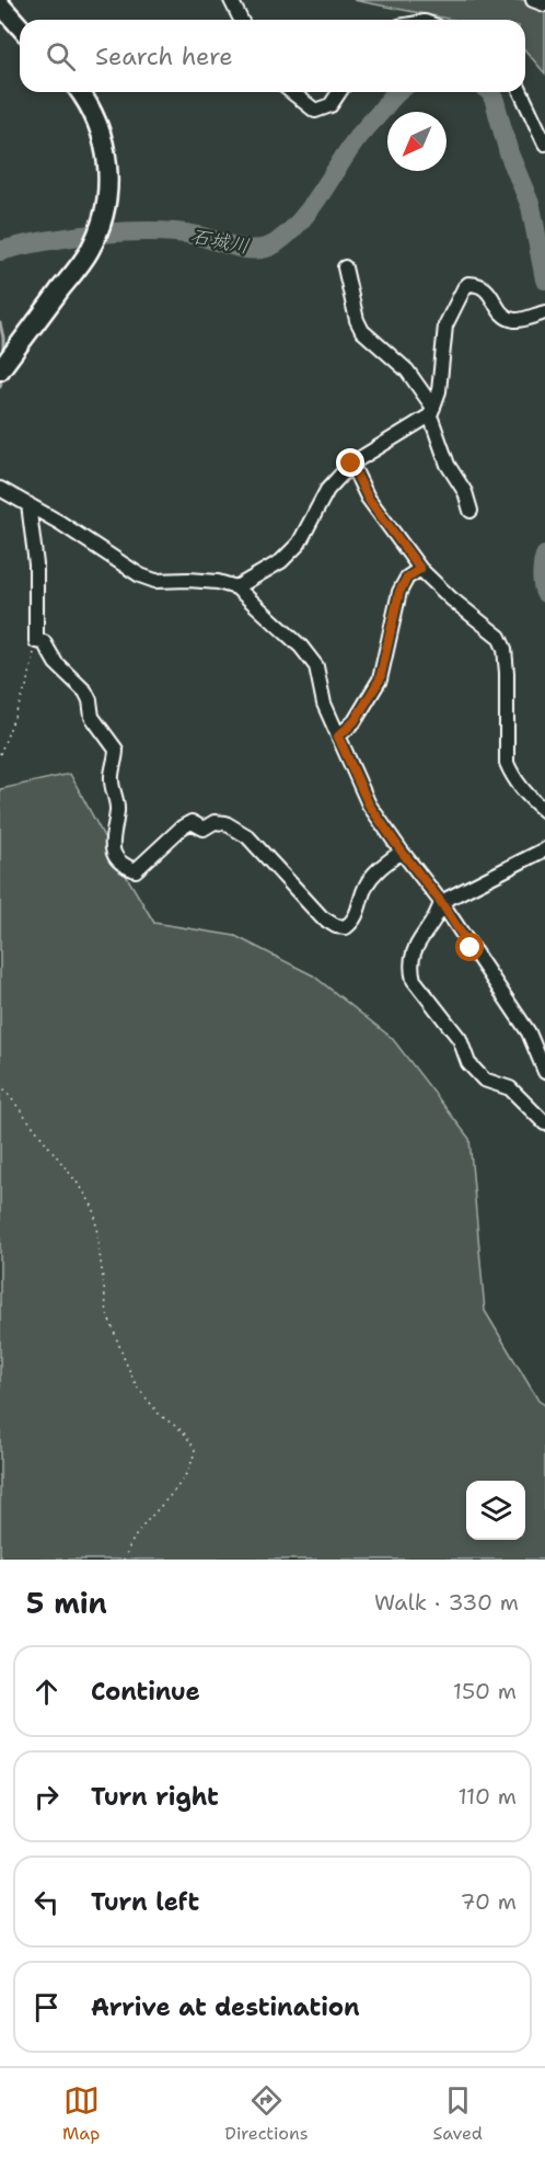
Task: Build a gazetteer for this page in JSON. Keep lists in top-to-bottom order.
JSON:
{
  "water": ["石城川"],
  "north": "bottom left",
  "page": {
    "search": "Search here",
    "heading": ["5 min", "Walk · 330 m"],
    "list": [
      ["Continue", "150 m"],
      ["Turn right", "110 m"],
      ["Turn left", "70 m"],
      "Arrive at destination"
    ],
    "nav": ["Map", "Directions", "Saved"]
  }
}
